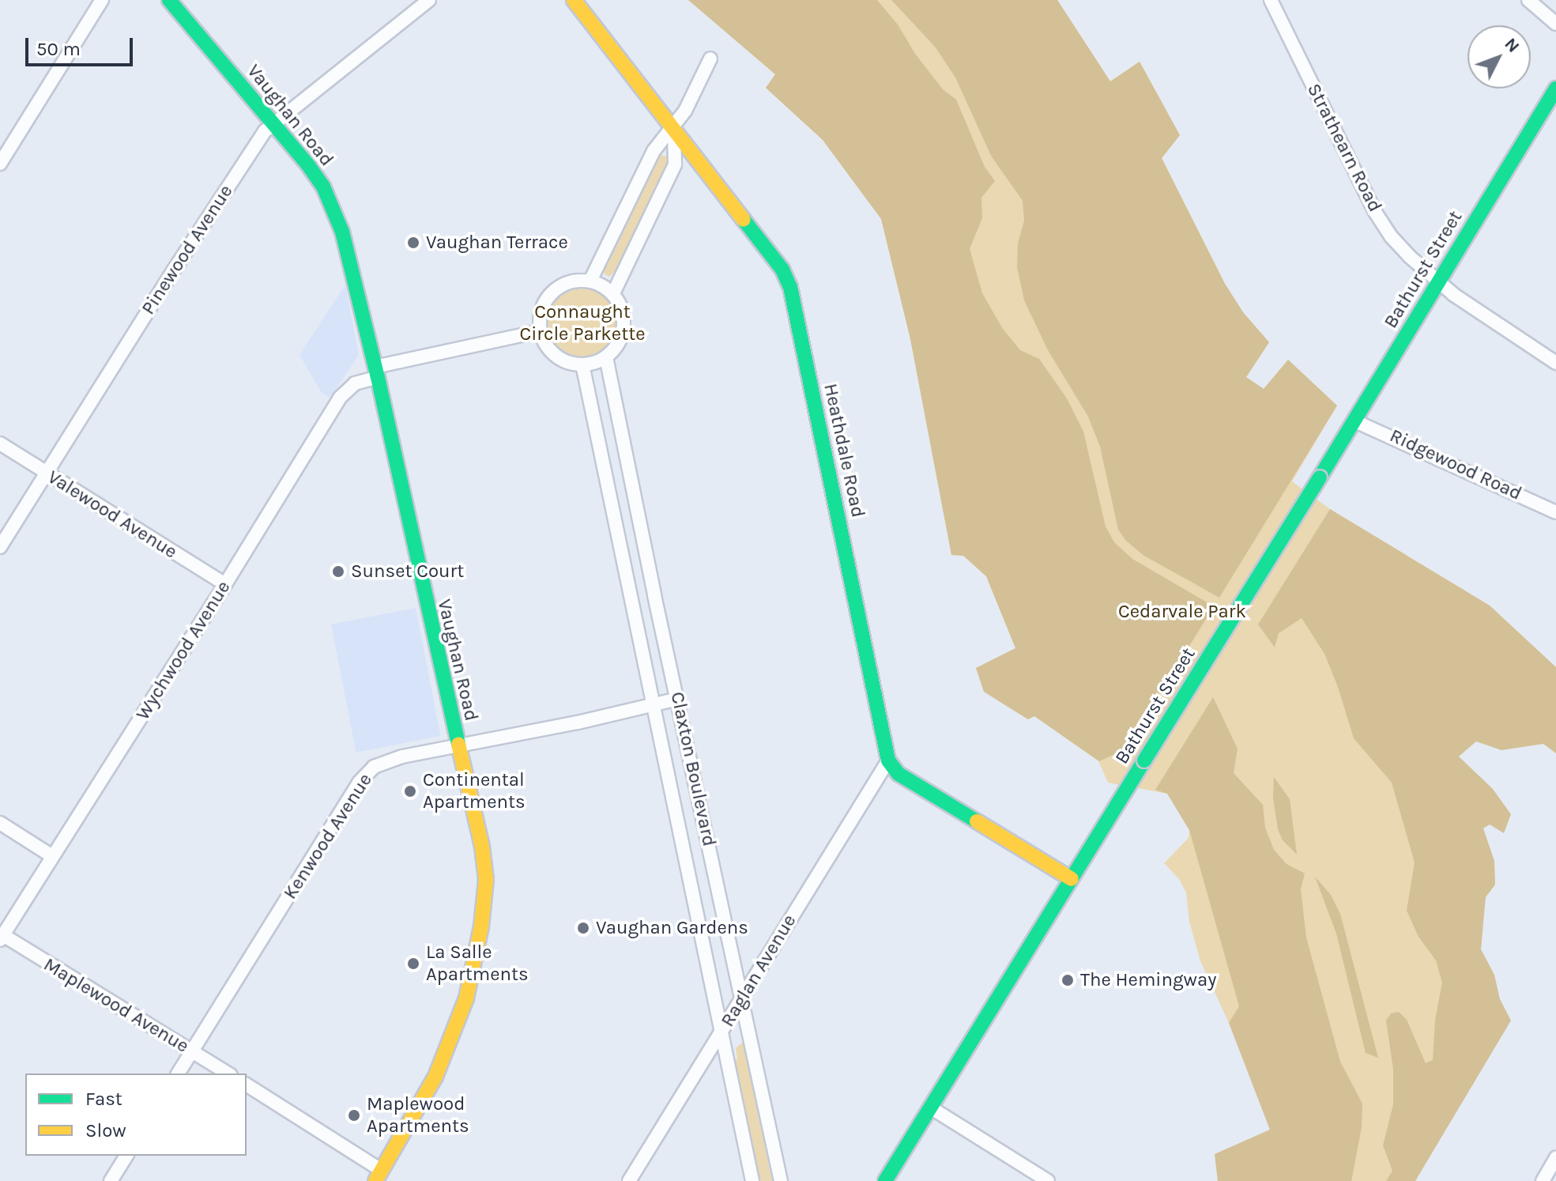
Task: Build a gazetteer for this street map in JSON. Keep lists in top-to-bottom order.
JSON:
{
  "streets": {
    "street": [
      "Vaughan Road",
      "Strathearn Road",
      "Pinewood Avenue",
      "Bathurst Street",
      "Heathdale Road",
      "Ridgewood Road",
      "Valewood Avenue",
      "Wychwood Avenue",
      "Claxton Boulevard",
      "Kenwood Avenue",
      "Raglan Avenue",
      "Maplewood Avenue"
    ]
  },
  "crossings": [
    ["Vaughan Road", "Pinewood Avenue"],
    ["Vaughan Road", "Wychwood Avenue"],
    ["Vaughan Road", "Kenwood Avenue"],
    ["Strathearn Road", "Bathurst Street"],
    ["Pinewood Avenue", "Valewood Avenue"],
    ["Bathurst Street", "Ridgewood Road"],
    ["Heathdale Road", "Raglan Avenue"],
    ["Valewood Avenue", "Wychwood Avenue"],
    ["Wychwood Avenue", "Claxton Boulevard"],
    ["Wychwood Avenue", "Maplewood Avenue"],
    ["Claxton Boulevard", "Kenwood Avenue"],
    ["Claxton Boulevard", "Raglan Avenue"],
    ["Kenwood Avenue", "Maplewood Avenue"]
  ],
  "parks": ["Connaught Circle Parkette", "Cedarvale Park"],
  "places": [
    "Vaughan Terrace",
    "Sunset Court",
    "Continental Apartments",
    "Vaughan Gardens",
    "La Salle Apartments",
    "The Hemingway",
    "Maplewood Apartments"
  ],
  "legend": ["Fast", "Slow"],
  "scale_bar": "50 m",
  "north": "top right"
}
